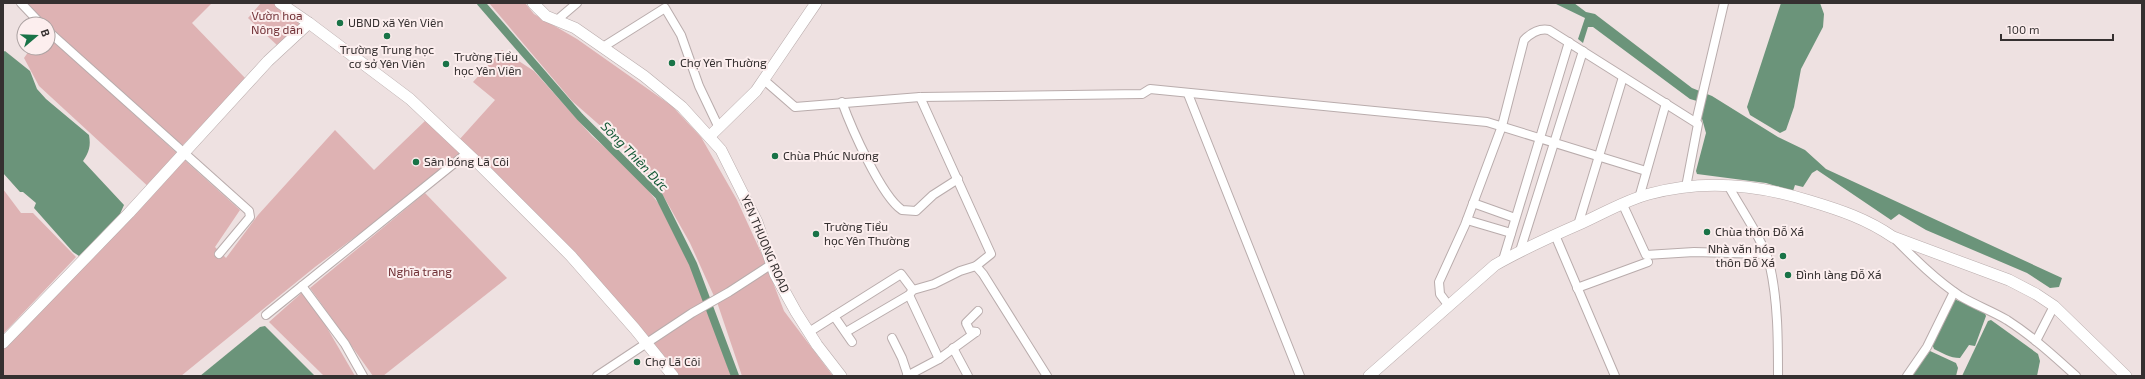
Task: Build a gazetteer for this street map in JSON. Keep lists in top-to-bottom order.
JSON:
{
  "streets": {
    "main road": ["YEN THUONG ROAD"]
  },
  "water": ["Sông Thiên Đức"],
  "parks": ["Vườn hoa Nông dân", "Nghĩa trang"],
  "places": [
    "UBND xã Yên Viên",
    "Trường Trung học cơ sở Yên Viên",
    "Chợ Yên Thường",
    "Trường Tiểu học Yên Viên",
    "Chùa Phúc Nương",
    "Sân bóng Lã Côi",
    "Chùa thôn Đỗ Xá",
    "Trường Tiểu học Yên Thường",
    "Nhà văn hóa thôn Đỗ Xá",
    "Đình làng Đỗ Xá",
    "Chợ Lã Côi"
  ],
  "scale_bar": "100 m",
  "north": "right"
}
